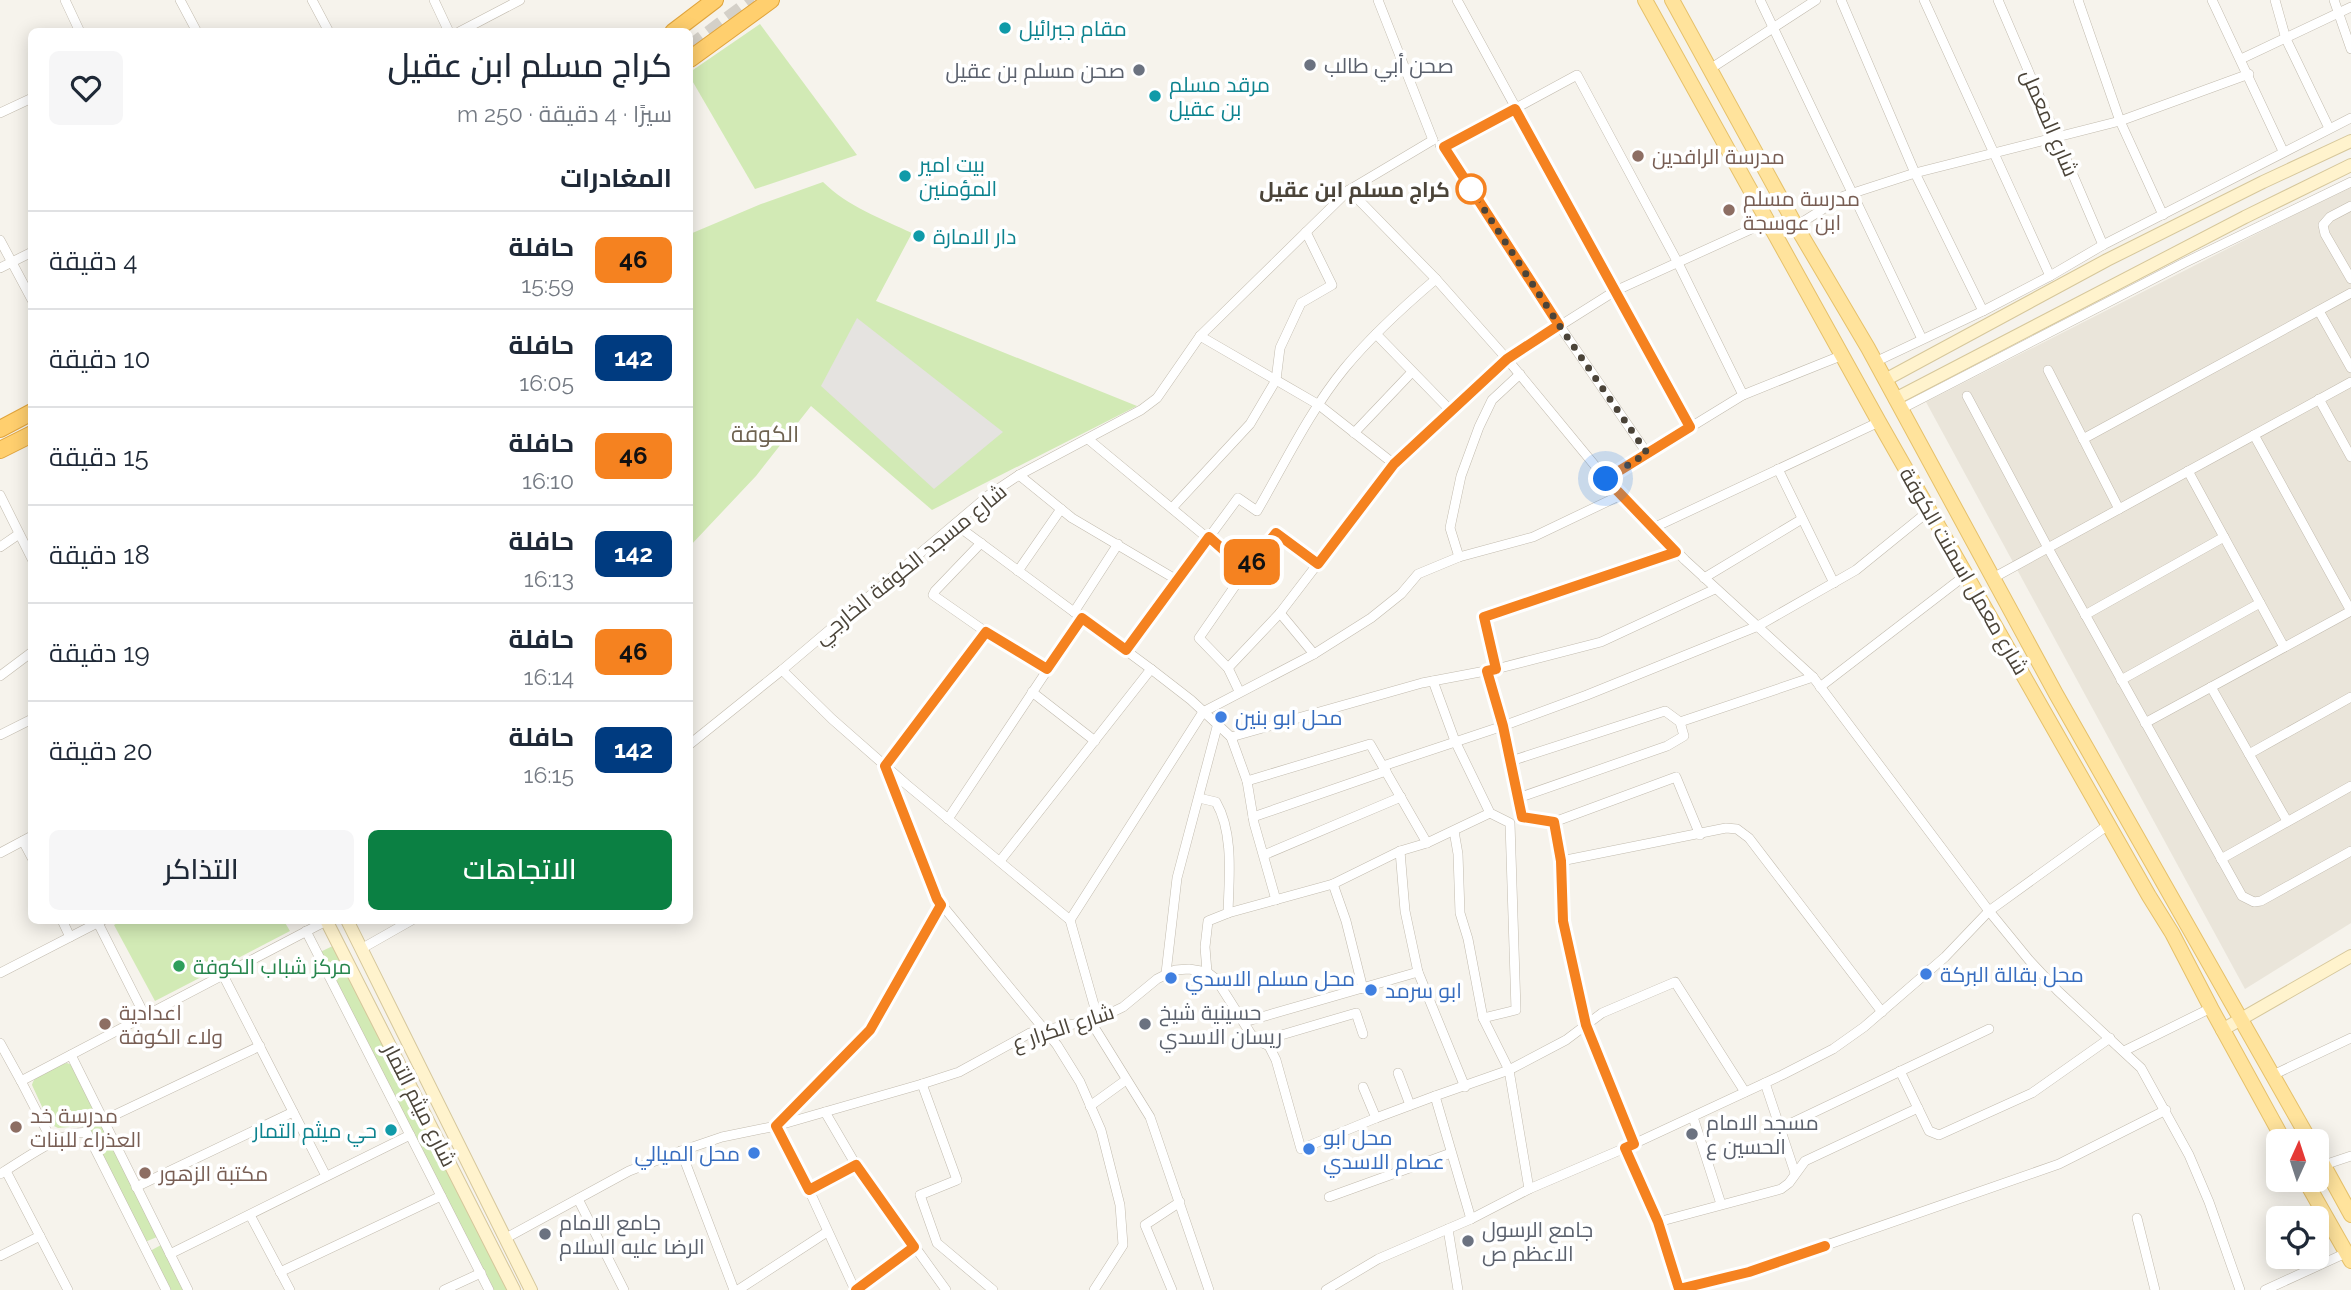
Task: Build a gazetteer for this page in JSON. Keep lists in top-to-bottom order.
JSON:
{
  "streets": {
    "main road": ["شارع معمل اسمنت الكوفة"],
    "street": [
      "شارع المعمل",
      "شارع مسجد الكوفة الخارجي",
      "شارع الكرار ع",
      "شارع ميثم التمار"
    ]
  },
  "crossings": [
    ["شارع الكرار ع", "شارع ميثم التمار"]
  ],
  "districts": ["الكوفة"],
  "places": [
    "مقام جبرائيل",
    "صحن أبي طالب",
    "صحن مسلم بن عقيل",
    "مرقد مسلم بن عقيل",
    "مدرسة الرافدين",
    "بيت امير المؤمنين",
    "كراج مسلم ابن عقيل",
    "مدرسة مسلم ابن عوسجة",
    "دار الامارة",
    "محل ابو بنين",
    "مركز شباب الكوفة",
    "محل بقالة البركة",
    "محل مسلم الاسدي",
    "ابو سرمد",
    "اعدادية ولاء الكوفة",
    "حسينية شيخ ريسان الاسدي",
    "مدرسة خد العذراء للبنات",
    "حي ميثم التمار",
    "مسجد الامام الحسين ع",
    "محل ابو عصام الاسدي",
    "محل الميالي",
    "مكتبة الزهور",
    "جامع الامام الرضا عليه السلام",
    "جامع الرسول الاعظم ص"
  ],
  "lines": ["bus line 46"],
  "north": "top",
  "page": {
    "on_map": "46",
    "heading": [
      ["كراج مسلم ابن عقيل", "سيرًا · 4 دقيقة · 250 m"],
      "المغادرات"
    ],
    "list": [
      {
        "mark": "46",
        "name": "حافلة",
        "note": "15:59",
        "value": "4 دقيقة"
      },
      {
        "mark": "142",
        "name": "حافلة",
        "note": "16:05",
        "value": "10 دقيقة"
      },
      {
        "mark": "46",
        "name": "حافلة",
        "note": "16:10",
        "value": "15 دقيقة"
      },
      {
        "mark": "142",
        "name": "حافلة",
        "note": "16:13",
        "value": "18 دقيقة"
      },
      {
        "mark": "46",
        "name": "حافلة",
        "note": "16:14",
        "value": "19 دقيقة"
      },
      {
        "mark": "142",
        "name": "حافلة",
        "note": "16:15",
        "value": "20 دقيقة"
      }
    ],
    "buttons": ["الاتجاهات", "التذاكر"]
  }
}
